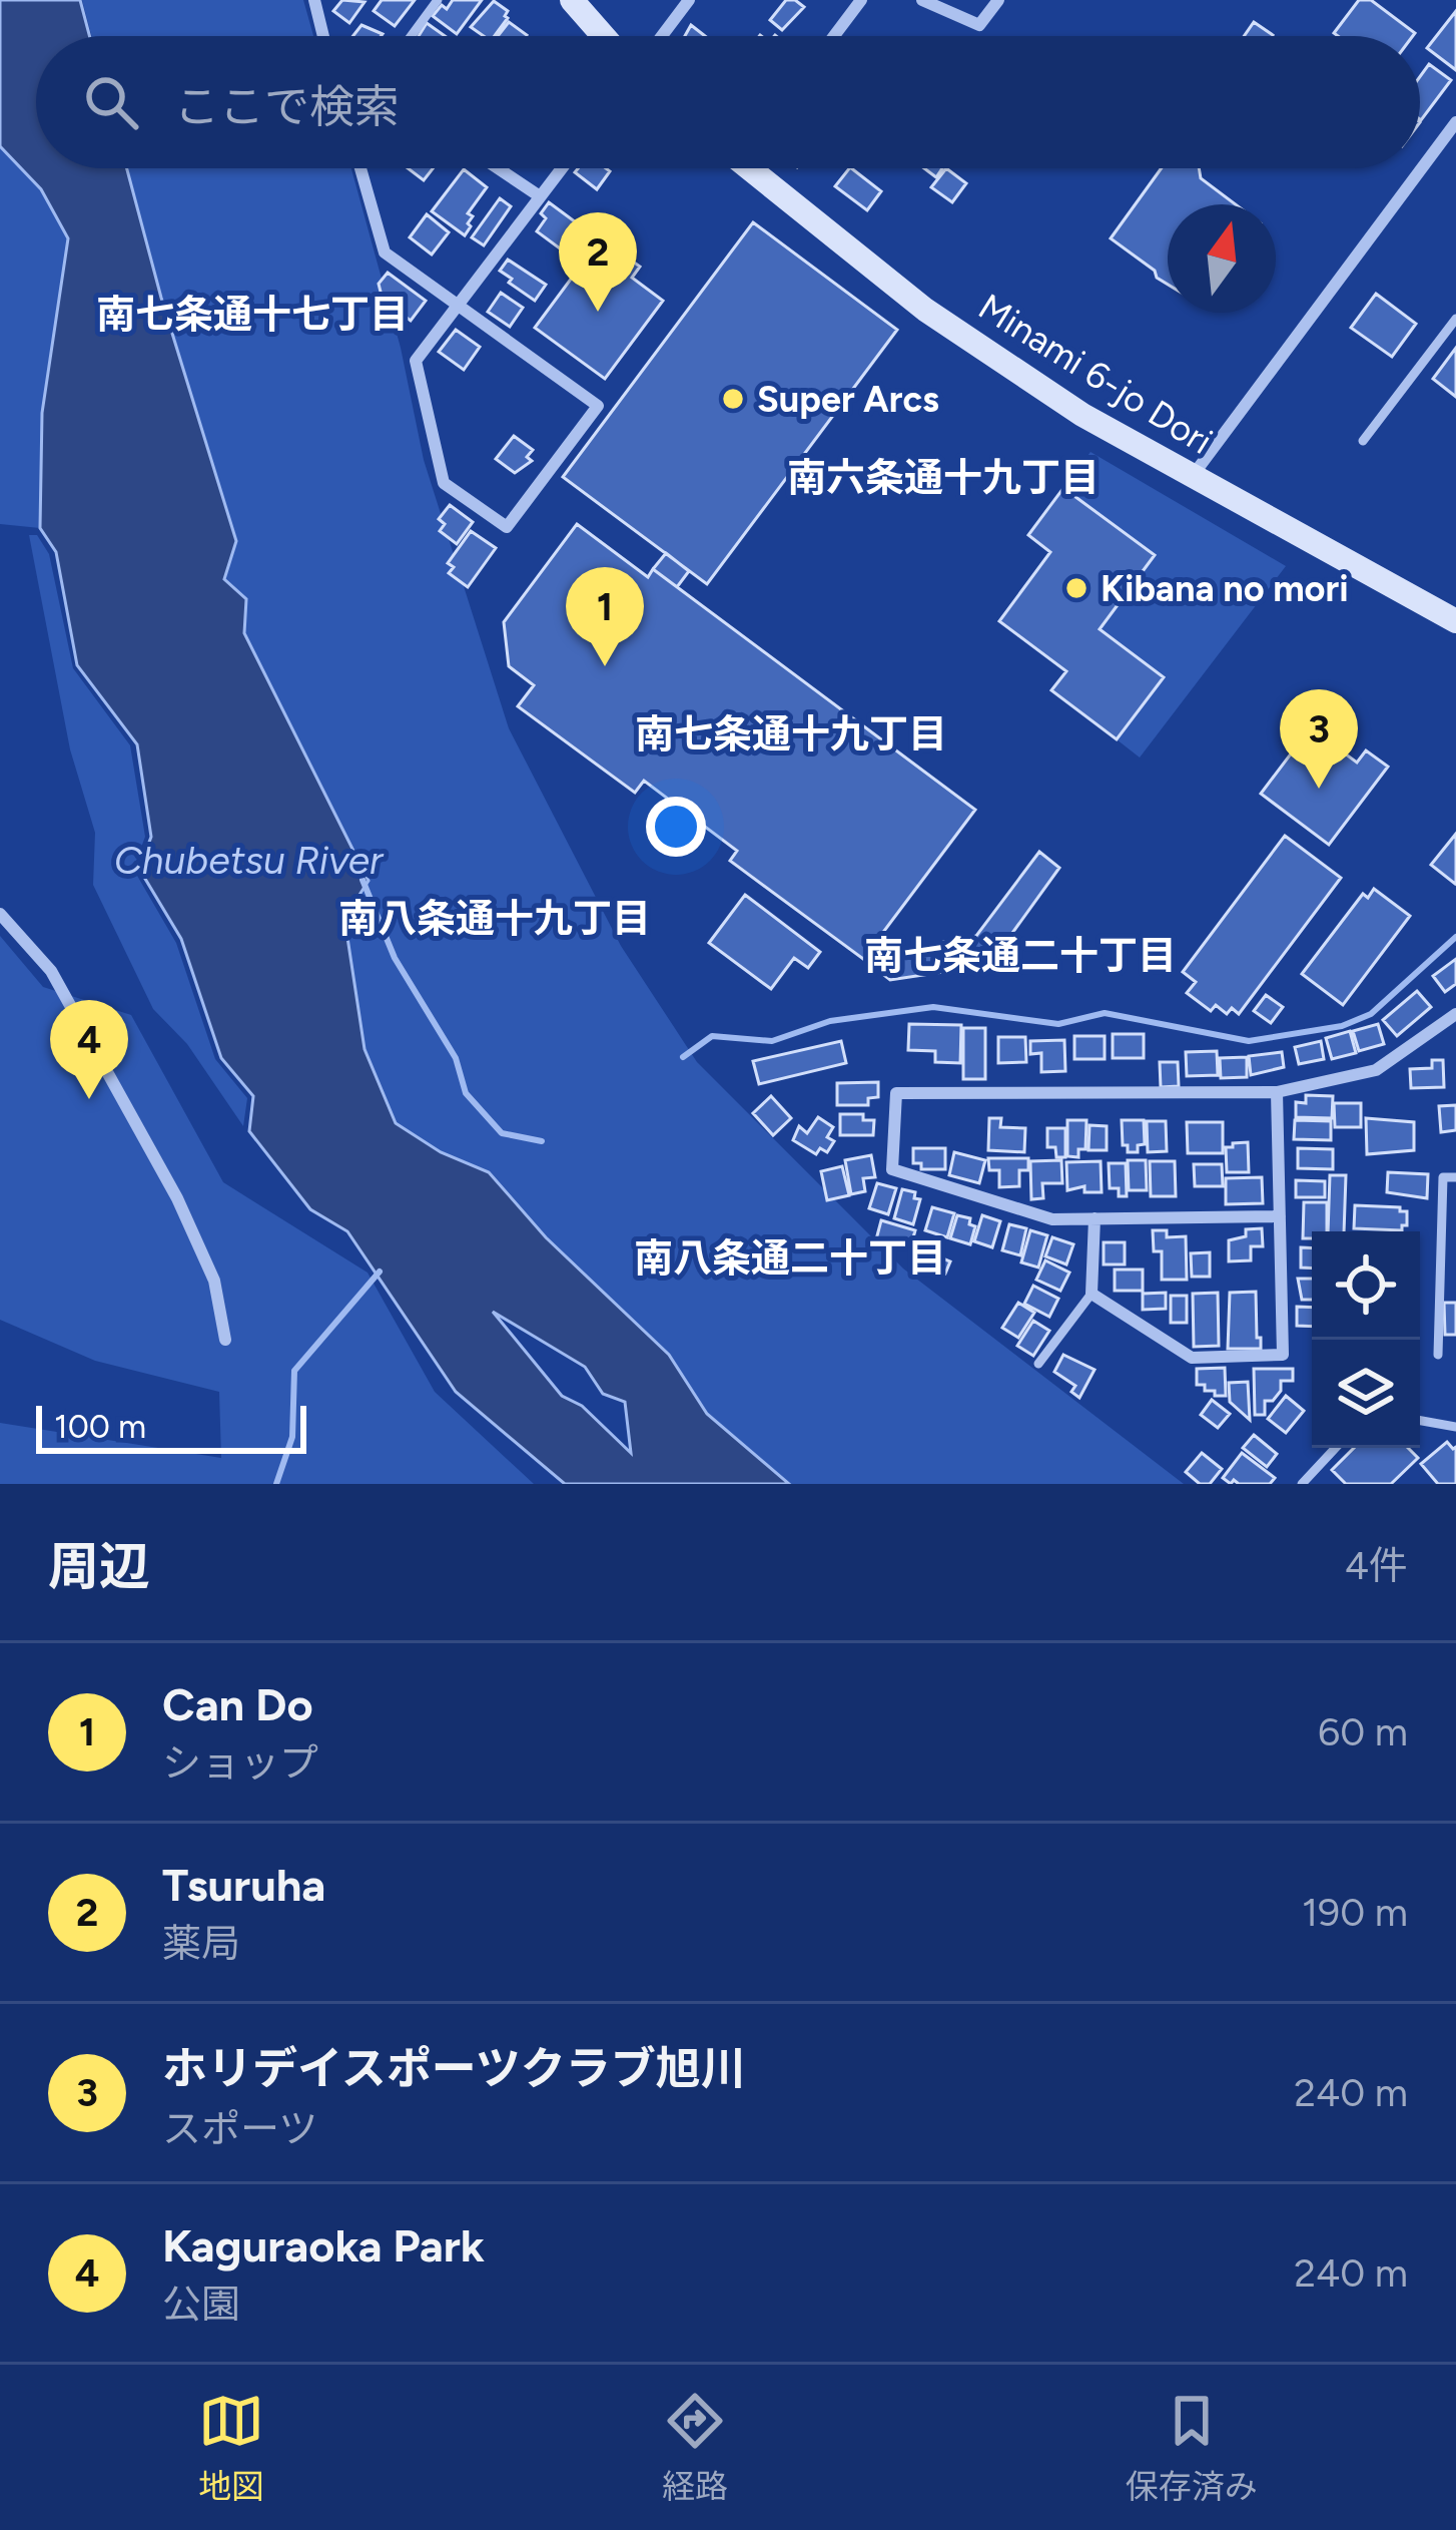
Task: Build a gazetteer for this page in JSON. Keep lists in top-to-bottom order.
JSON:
{
  "streets": {
    "street": ["Minami 6-jo Dori"]
  },
  "districts": [
    "南七条通十七丁目",
    "南六条通十九丁目",
    "南七条通十九丁目",
    "南八条通十九丁目",
    "南七条通二十丁目",
    "南八条通二十丁目"
  ],
  "water": ["Chubetsu River"],
  "places": ["Super Arcs", "Kibana no mori"],
  "scale_bar": "100 m",
  "north": "top",
  "page": {
    "search": "ここで検索",
    "pins": [
      "2",
      "1",
      "3",
      "4"
    ],
    "scale": "100 m",
    "heading": ["周辺", "4件"],
    "list": [
      {
        "mark": "1",
        "name": "Can Do",
        "note": "ショップ",
        "value": "60 m"
      },
      {
        "mark": "2",
        "name": "Tsuruha",
        "note": "薬局",
        "value": "190 m"
      },
      {
        "mark": "3",
        "name": "ホリデイスポーツクラブ旭川",
        "note": "スポーツ",
        "value": "240 m"
      },
      {
        "mark": "4",
        "name": "Kaguraoka Park",
        "note": "公園",
        "value": "240 m"
      }
    ],
    "nav": ["地図", "経路", "保存済み"]
  }
}
